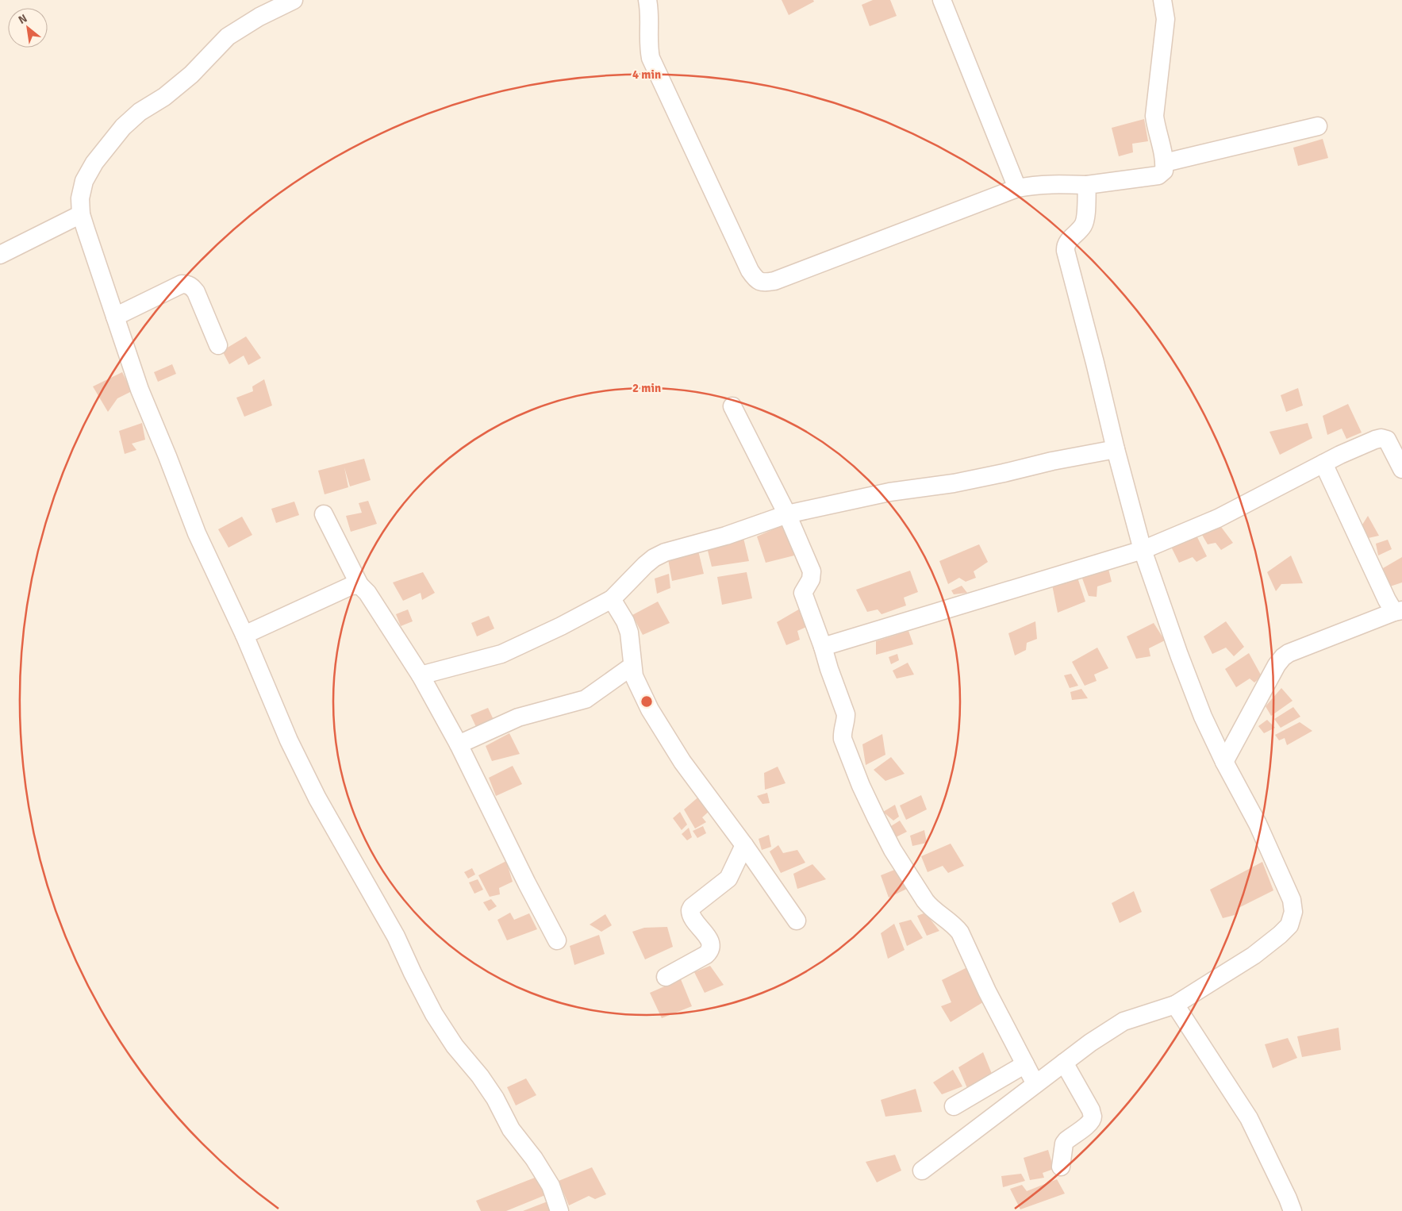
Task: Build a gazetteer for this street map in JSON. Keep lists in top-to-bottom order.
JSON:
{
  "north": "top left",
  "rings": ["4 min", "2 min"]
}
